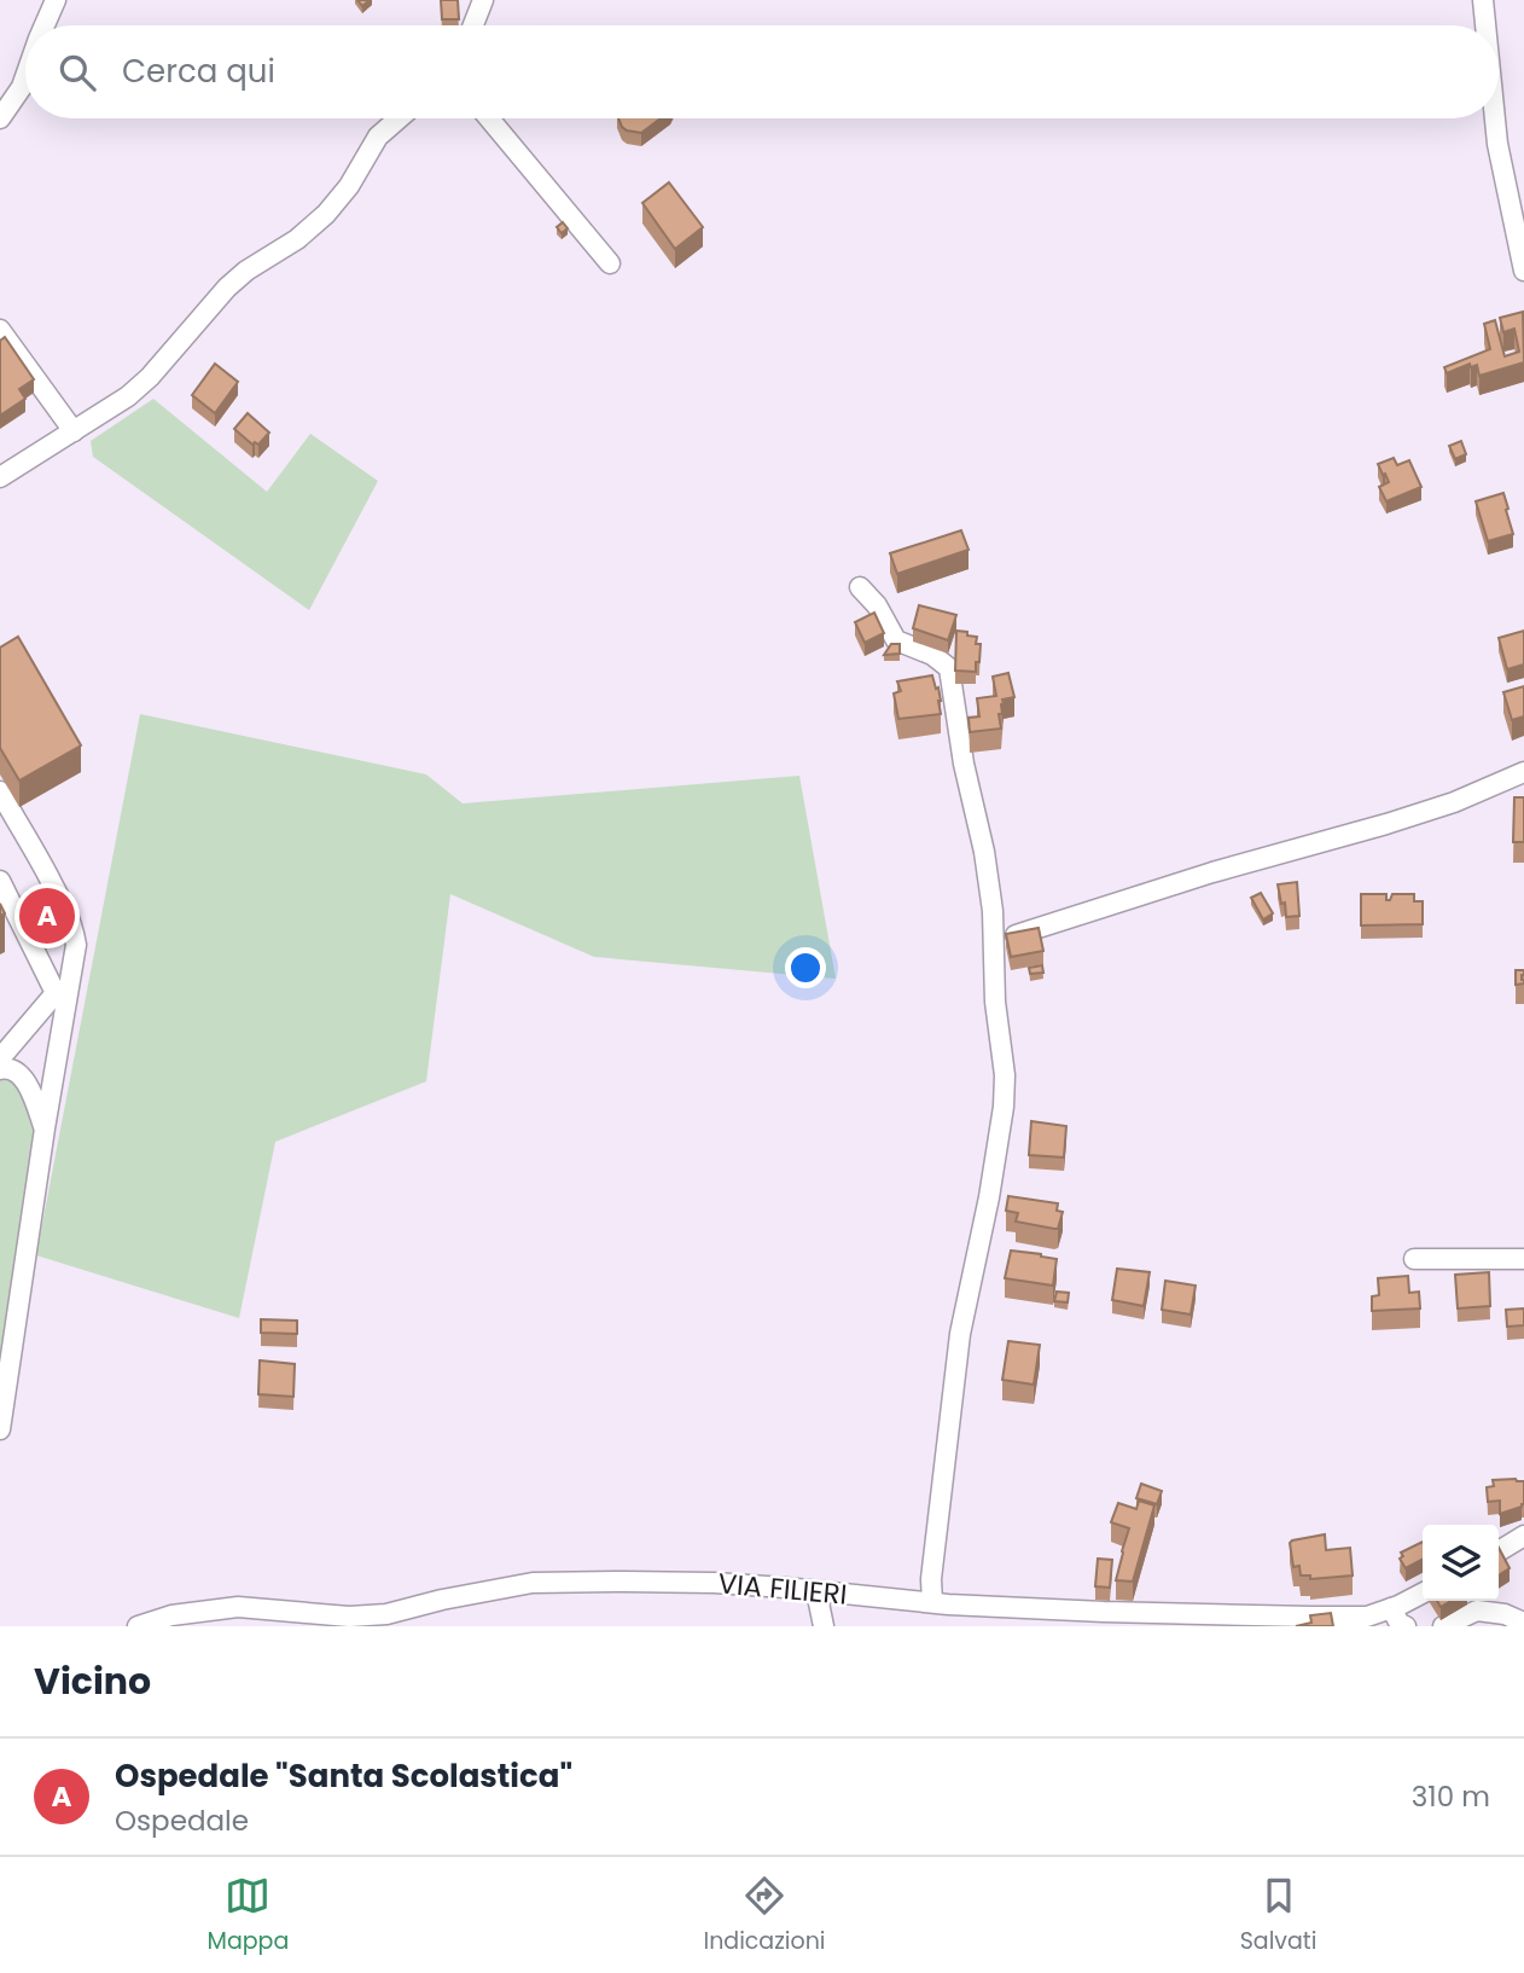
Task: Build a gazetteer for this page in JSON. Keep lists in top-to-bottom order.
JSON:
{
  "streets": {
    "street": ["VIA FILIERI"]
  },
  "page": {
    "search": "Cerca qui",
    "pins": "A",
    "heading": "Vicino",
    "list": [
      {
        "mark": "A",
        "name": "Ospedale \"Santa Scolastica\"",
        "note": "Ospedale",
        "value": "310 m"
      }
    ],
    "nav": ["Mappa", "Indicazioni", "Salvati"]
  }
}
